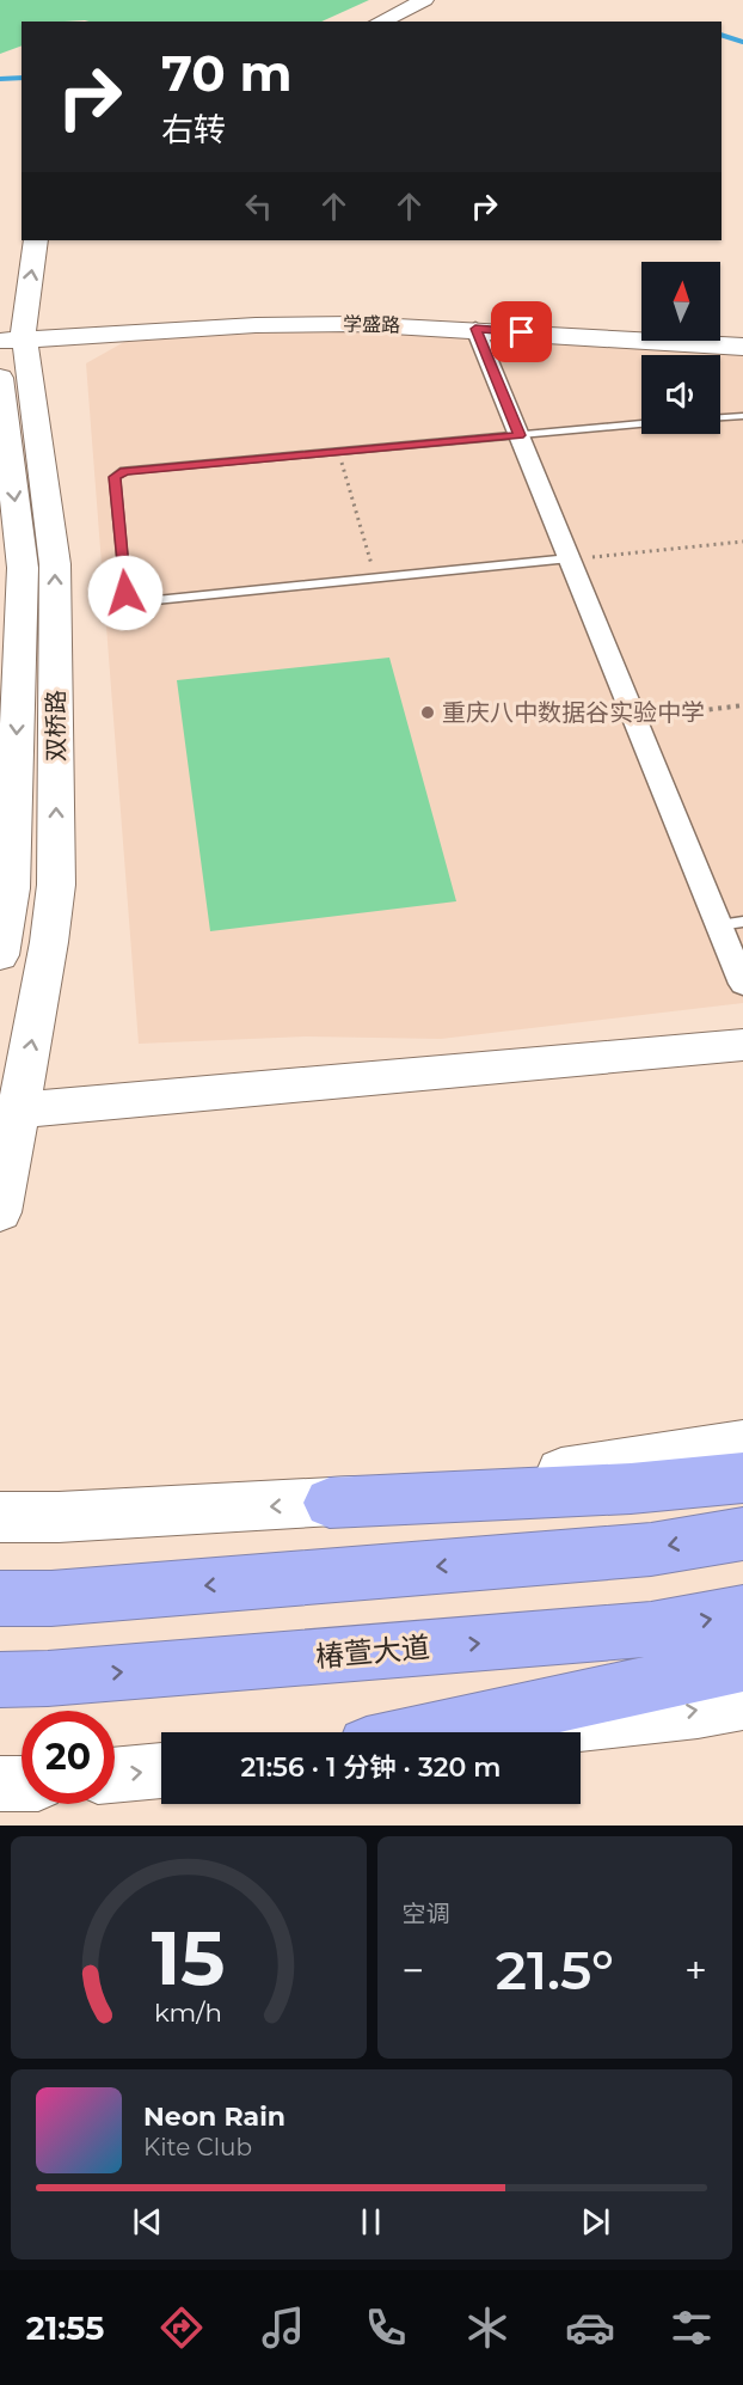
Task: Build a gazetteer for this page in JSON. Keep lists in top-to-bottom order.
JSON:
{
  "streets": {
    "highway": ["椿萱大道"],
    "main road": ["学盛路", "双桥路"]
  },
  "crossings": [
    ["学盛路", "双桥路"]
  ],
  "places": ["重庆八中数据谷实验中学"],
  "north": "top",
  "page": {
    "turn": ["70 m", "右转"],
    "limit": "20",
    "trip": "21:56 · 1 分钟 · 320 m",
    "tile": "空调",
    "heat": ["−", "21.5°", "+"],
    "song": ["Neon Rain", "Kite Club"],
    "tabs": "21:55",
    "gauge": ["15", "km/h"]
  }
}
